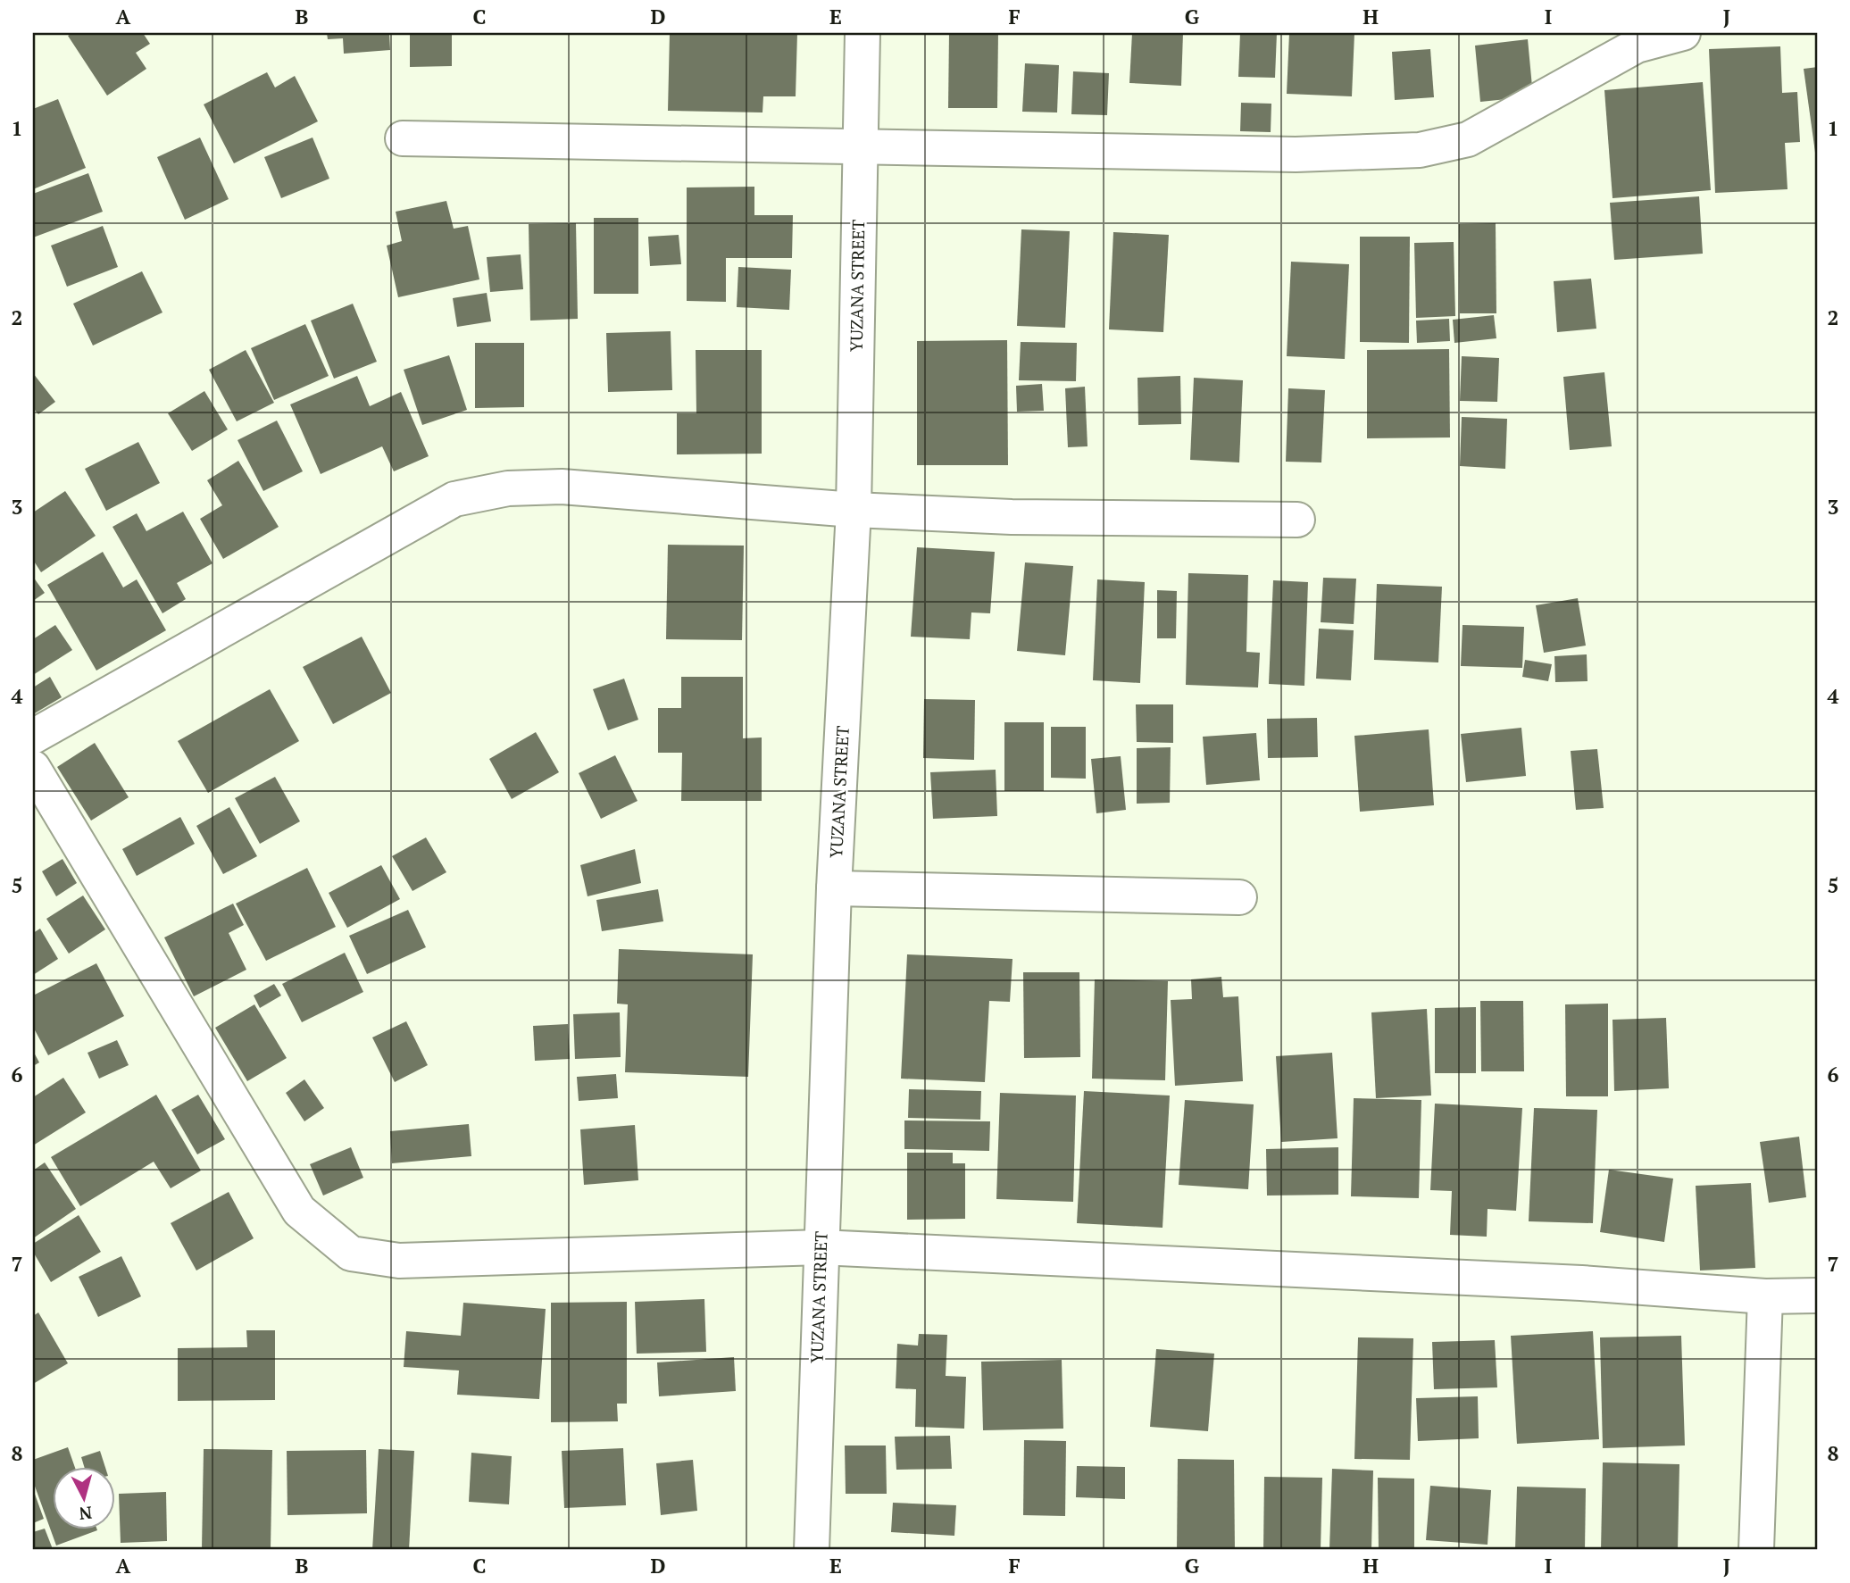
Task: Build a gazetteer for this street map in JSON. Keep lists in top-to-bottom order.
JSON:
{
  "streets": {
    "street": ["YUZANA STREET"]
  },
  "north": "bottom",
  "grid": {
    "columns": [
      "A",
      "B",
      "C",
      "D",
      "E",
      "F",
      "G",
      "H",
      "I",
      "J"
    ],
    "rows": [
      "1",
      "2",
      "3",
      "4",
      "5",
      "6",
      "7",
      "8"
    ]
  }
}
